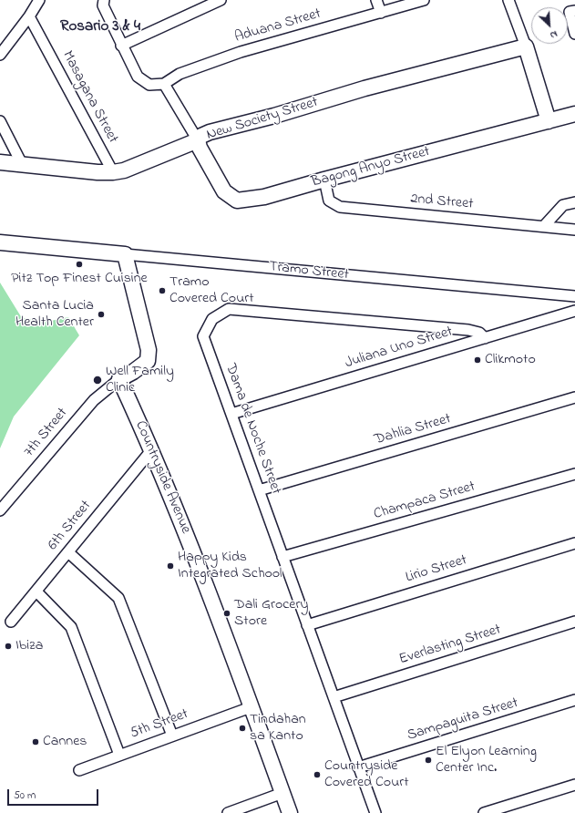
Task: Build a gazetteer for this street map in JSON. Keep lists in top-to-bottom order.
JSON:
{
  "streets": {
    "street": [
      "Aduana Street",
      "Masagana Street",
      "New Society Street",
      "Bagong Anyo Street",
      "2nd Street",
      "Tramo Street",
      "Juliana Uno Street",
      "Dama de Noche Street",
      "Dahlia Street",
      "7th Street",
      "Countryside Avenue",
      "Champaca Street",
      "6th Street",
      "Lirio Street",
      "Everlasting Street",
      "Sampaguita Street",
      "5th Street"
    ]
  },
  "crossings": [
    ["Masagana Street", "New Society Street"],
    ["New Society Street", "Bagong Anyo Street"],
    ["Bagong Anyo Street", "2nd Street"],
    ["Juliana Uno Street", "Dama de Noche Street"],
    ["Dama de Noche Street", "Dahlia Street"],
    ["Dama de Noche Street", "Champaca Street"],
    ["Dama de Noche Street", "Lirio Street"],
    ["Dama de Noche Street", "Everlasting Street"],
    ["Dama de Noche Street", "Sampaguita Street"],
    ["7th Street", "Countryside Avenue"],
    ["Countryside Avenue", "6th Street"],
    ["Countryside Avenue", "5th Street"]
  ],
  "districts": ["Rosario 3 & 4"],
  "places": [
    "Pitz Top Finest Cuisine",
    "Tramo Covered Court",
    "Santa Lucia Health Center",
    "Clikmoto",
    "Well Family Clinic",
    "Happy Kids Integrated School",
    "Dali Grocery Store",
    "Ibiza",
    "Tindahan sa Kanto",
    "Cannes",
    "El Elyon Learning Center Inc.",
    "Countryside Covered Court"
  ],
  "scale_bar": "50 m",
  "north": "bottom right"
}
